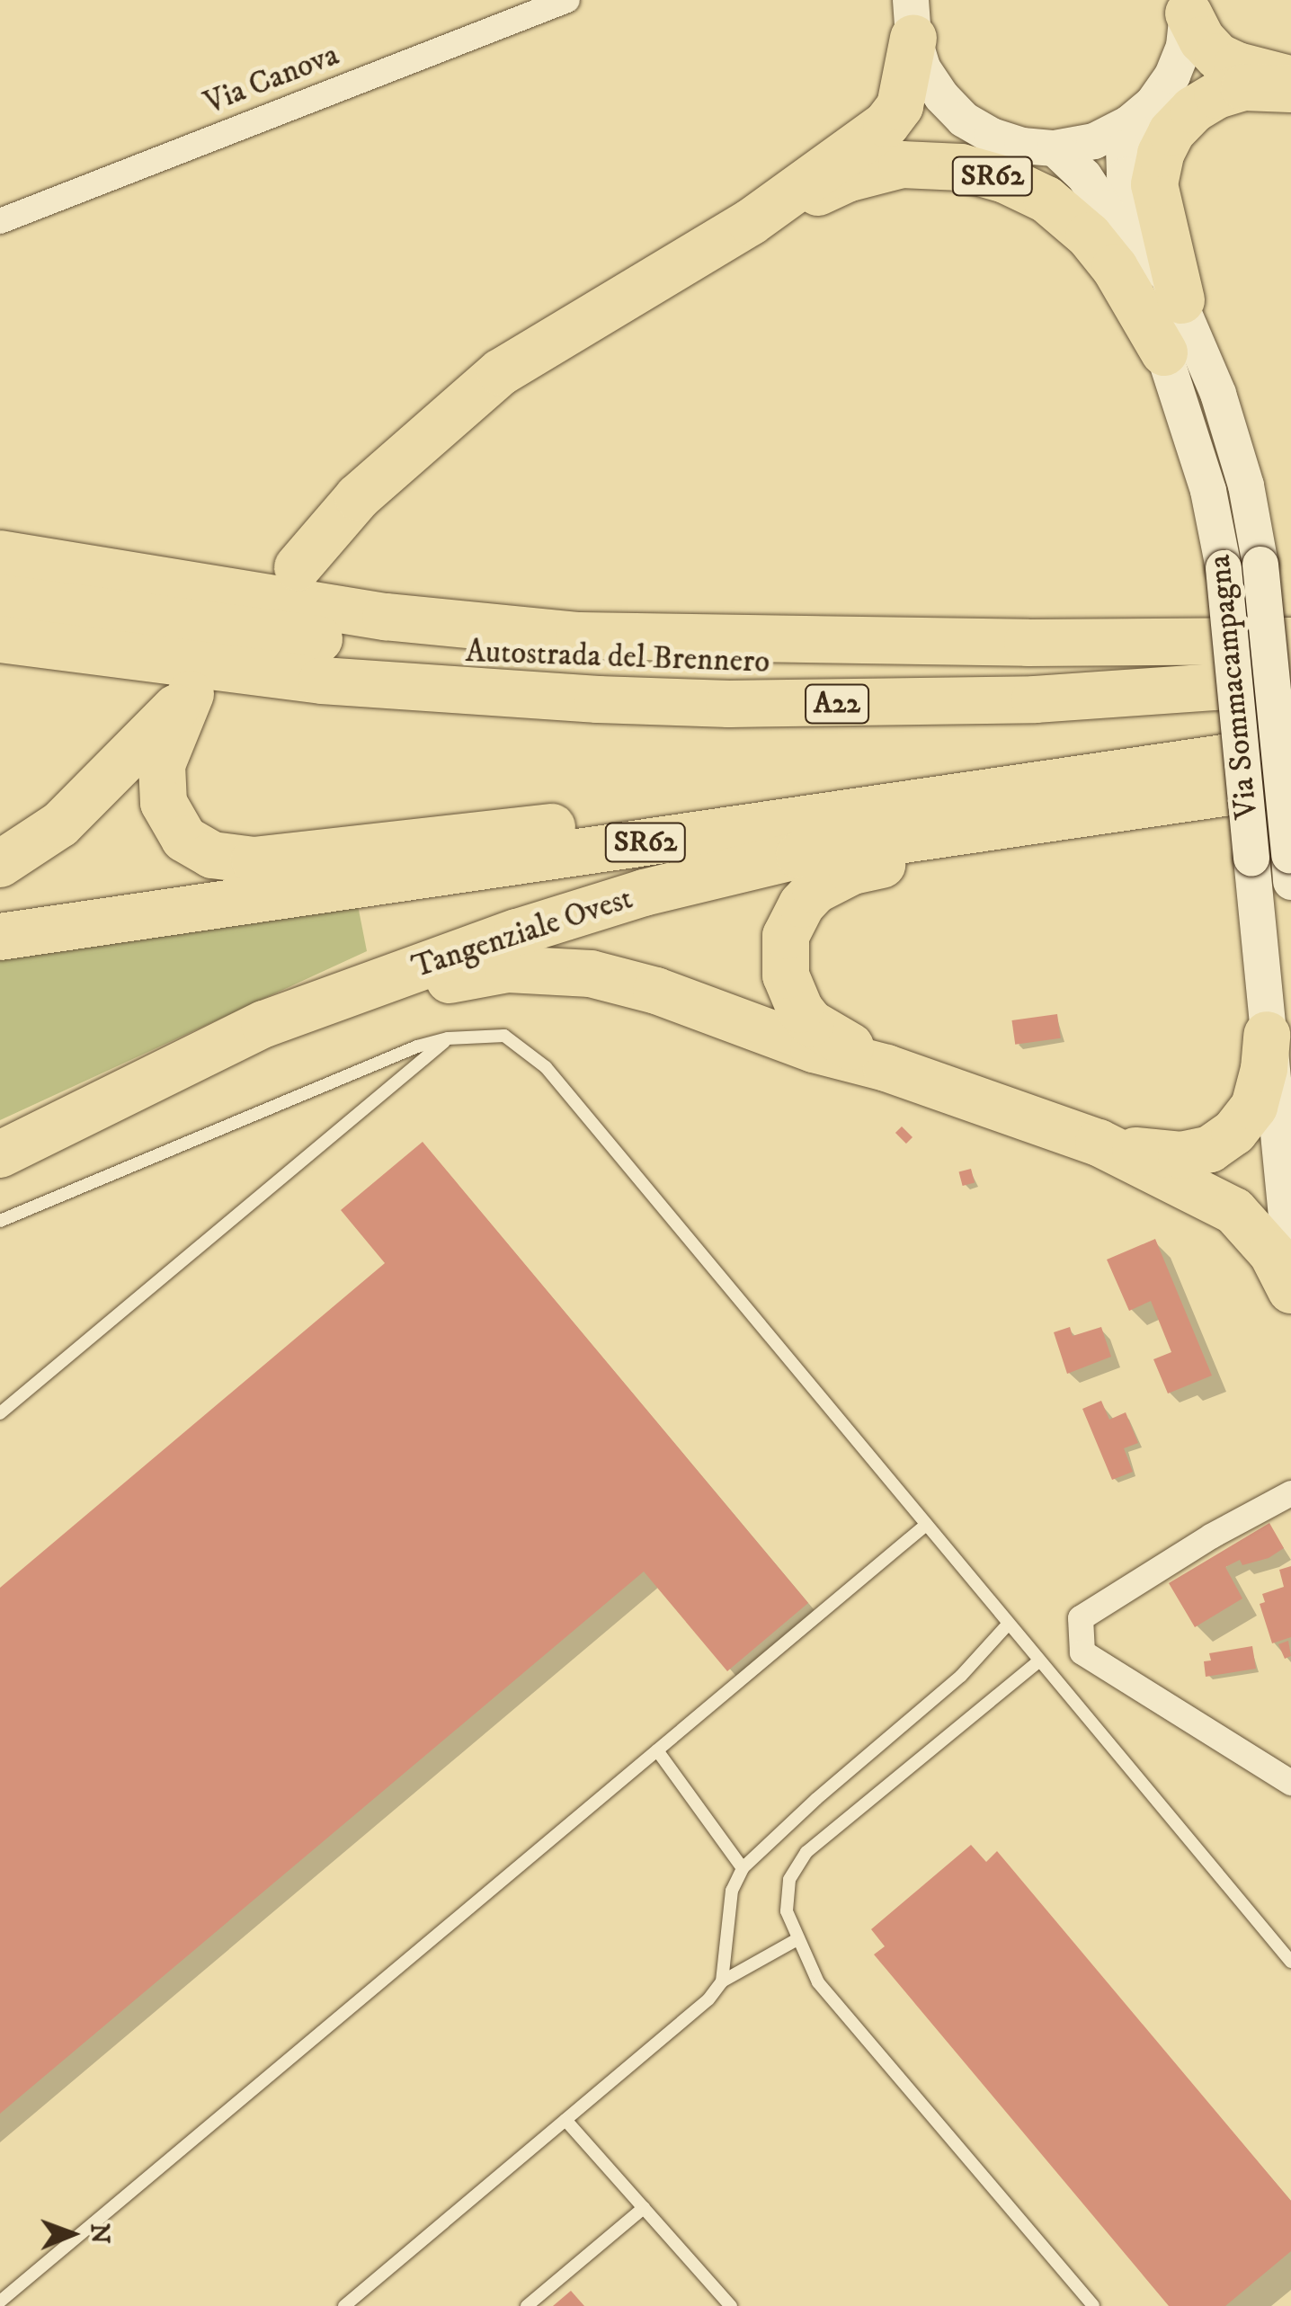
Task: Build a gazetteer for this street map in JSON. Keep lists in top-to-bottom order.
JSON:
{
  "streets": {
    "highway": [
      "SR62",
      "Autostrada del Brennero",
      "A22",
      "Tangenziale Ovest"
    ],
    "street": ["Via Canova", "Via Sommacampagna"]
  },
  "crossings": [
    ["SR62", "Via Sommacampagna"],
    ["SR62", "Tangenziale Ovest"]
  ],
  "north": "right"
}
